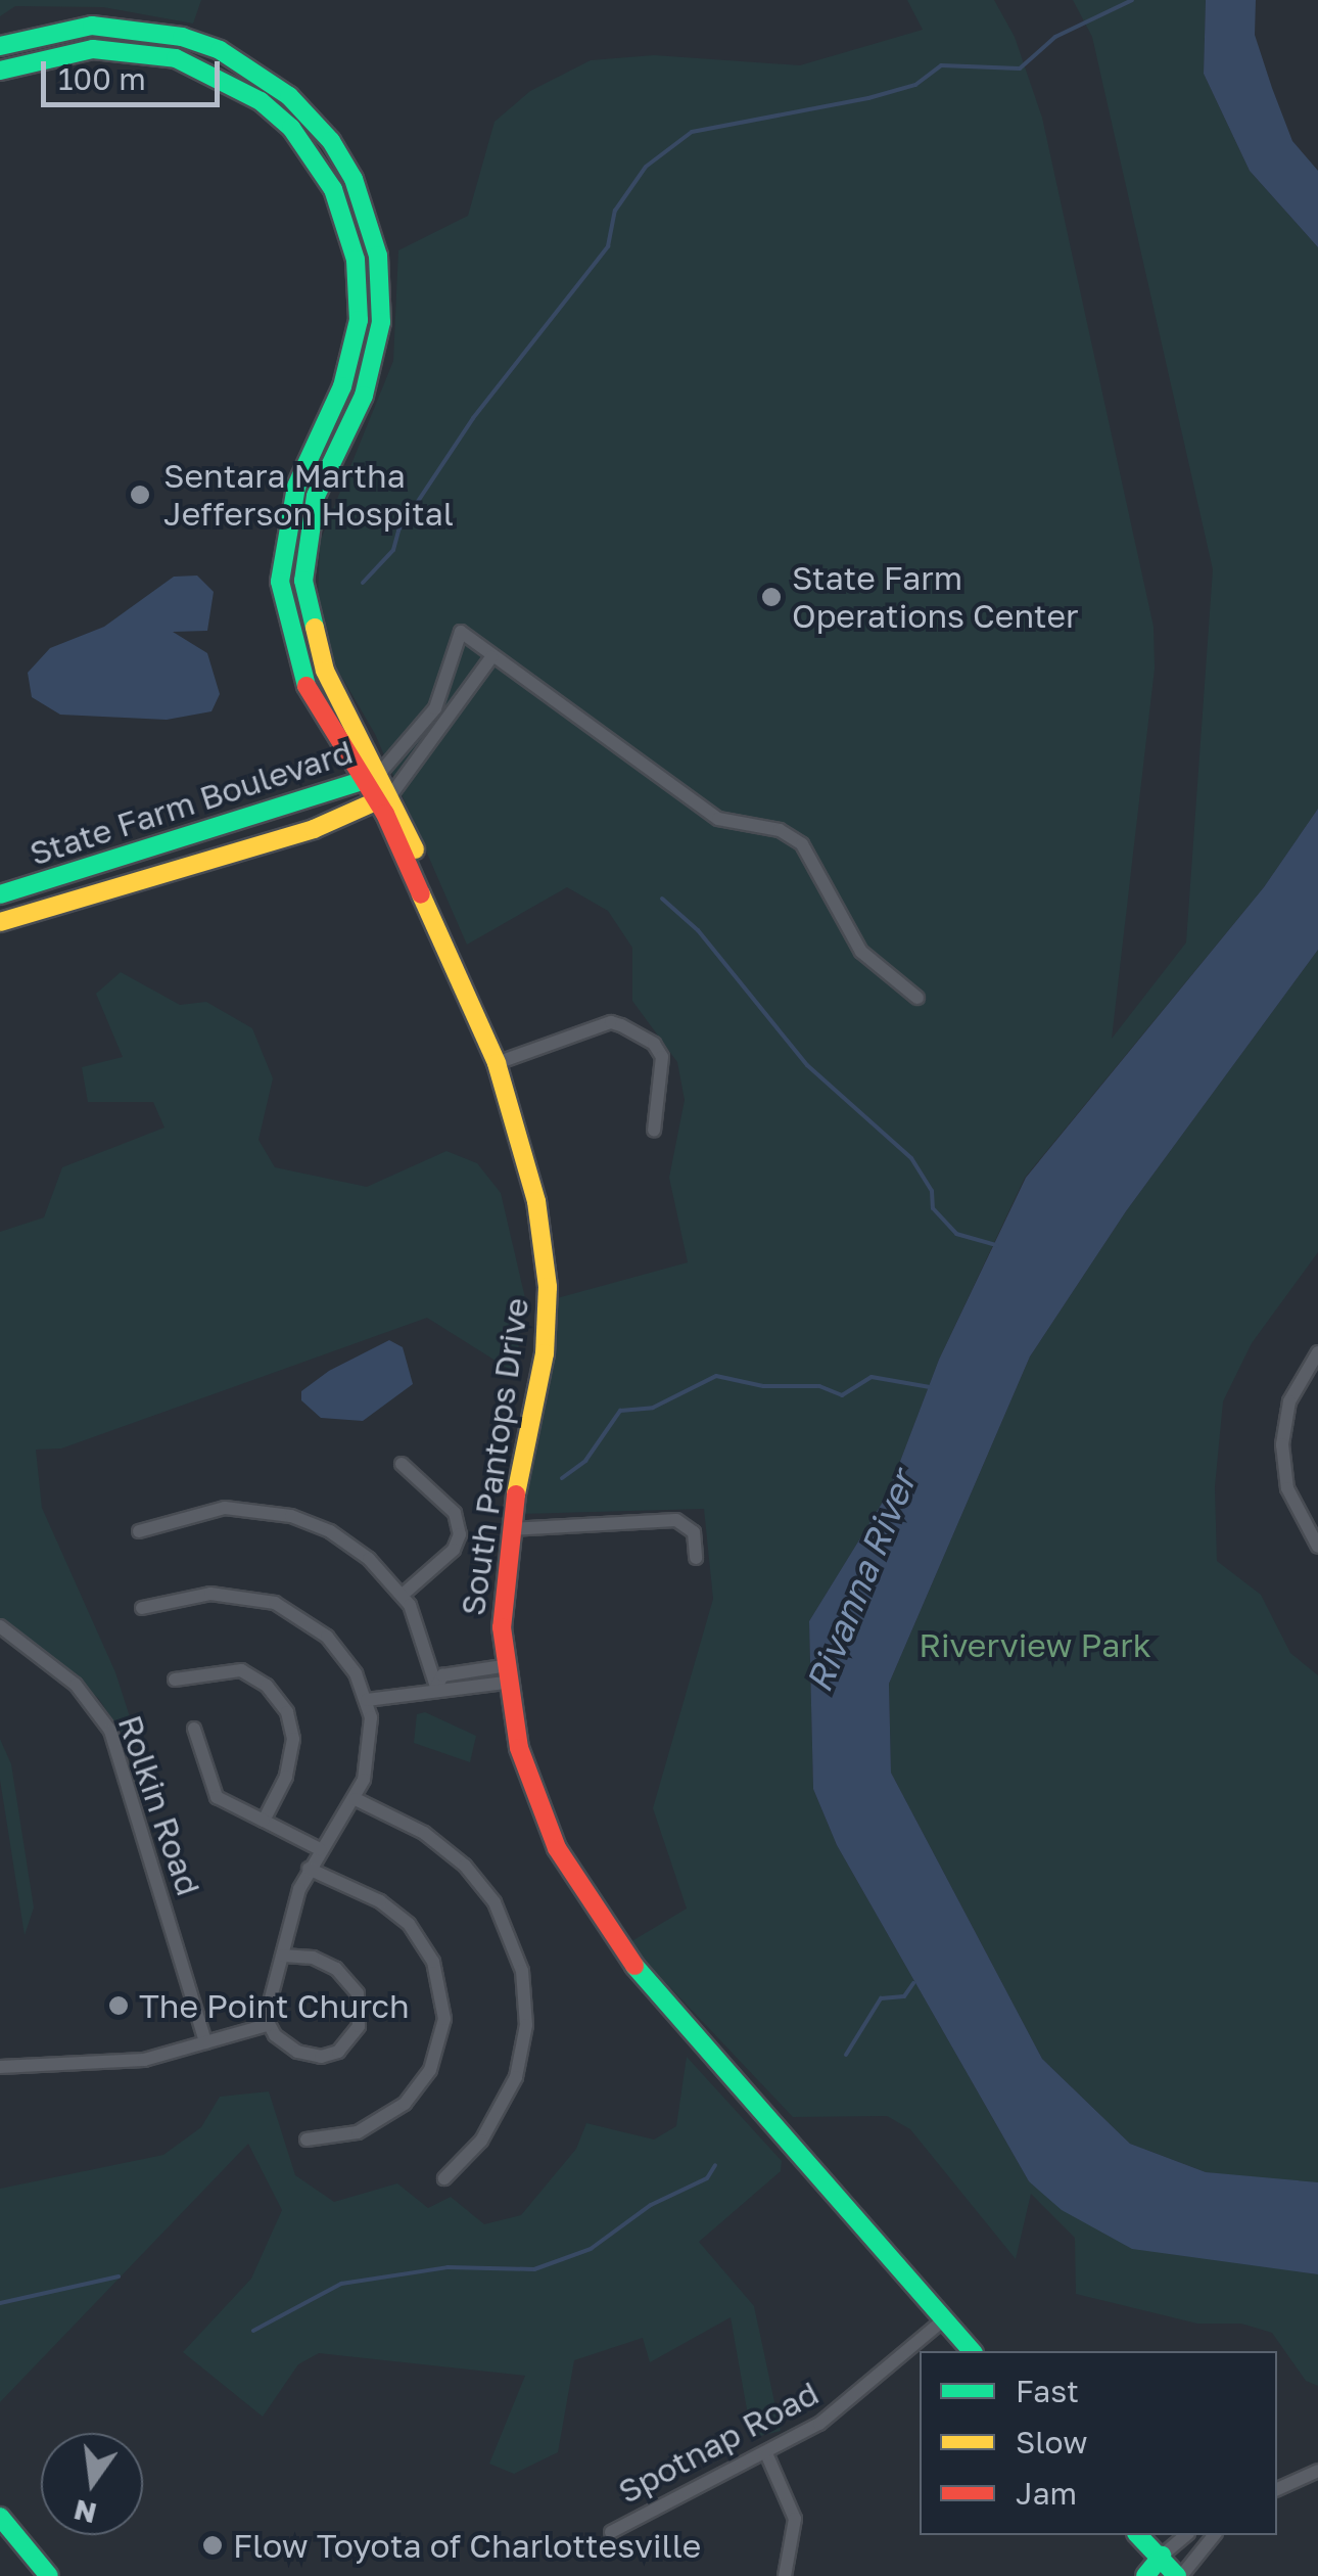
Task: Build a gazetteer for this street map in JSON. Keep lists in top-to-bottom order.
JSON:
{
  "streets": {
    "main road": ["State Farm Boulevard", "South Pantops Drive"],
    "street": ["Rolkin Road", "Spotnap Road"]
  },
  "crossings": [
    ["State Farm Boulevard", "South Pantops Drive"],
    ["South Pantops Drive", "Spotnap Road"]
  ],
  "water": ["Rivanna River"],
  "parks": ["Riverview Park"],
  "places": [
    "Sentara Martha Jefferson Hospital",
    "State Farm Operations Center",
    "The Point Church",
    "Flow Toyota of Charlottesville"
  ],
  "legend": ["Fast", "Slow", "Jam"],
  "scale_bar": "100 m",
  "north": "bottom"
}
